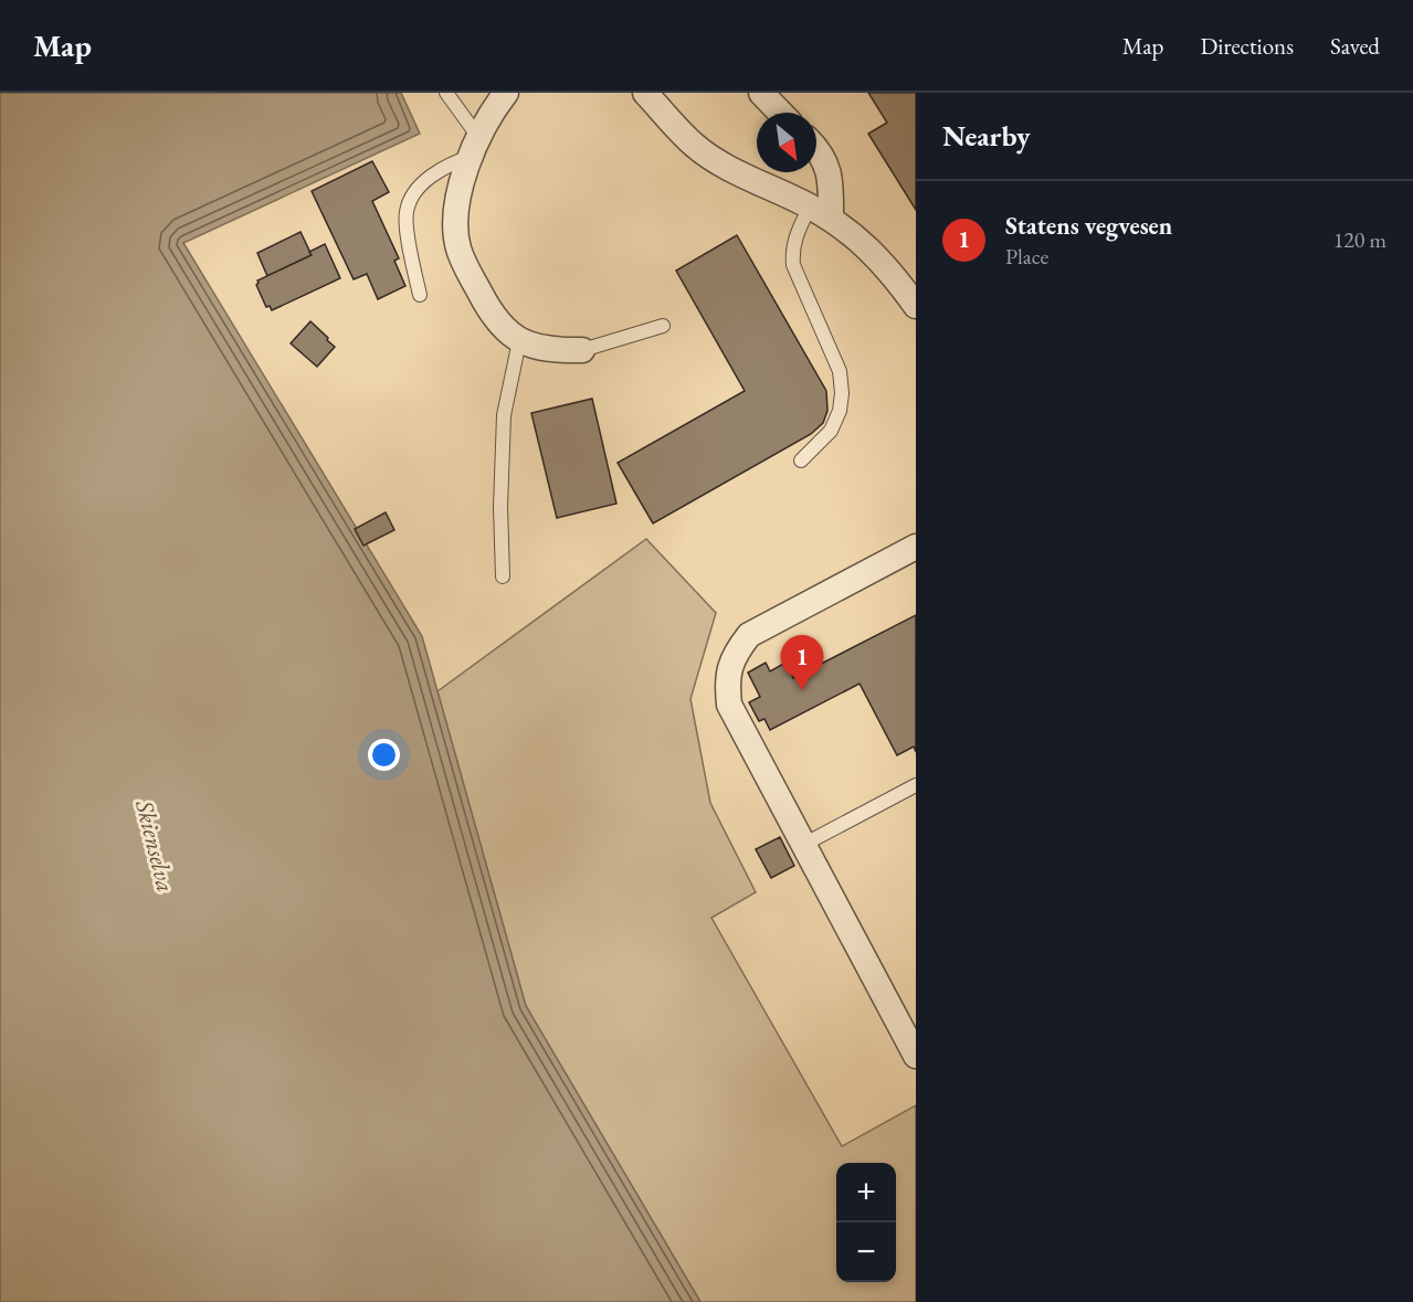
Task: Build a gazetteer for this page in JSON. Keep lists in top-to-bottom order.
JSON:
{
  "water": ["Skienselva"],
  "north": "bottom right",
  "page": {
    "header": "Map",
    "nav": ["Map", "Directions", "Saved"],
    "heading": "Nearby",
    "list": [
      {
        "mark": "1",
        "name": "Statens vegvesen",
        "note": "Place",
        "value": "120 m"
      }
    ],
    "pins": "1",
    "map_buttons": ["+", "−"]
  }
}
